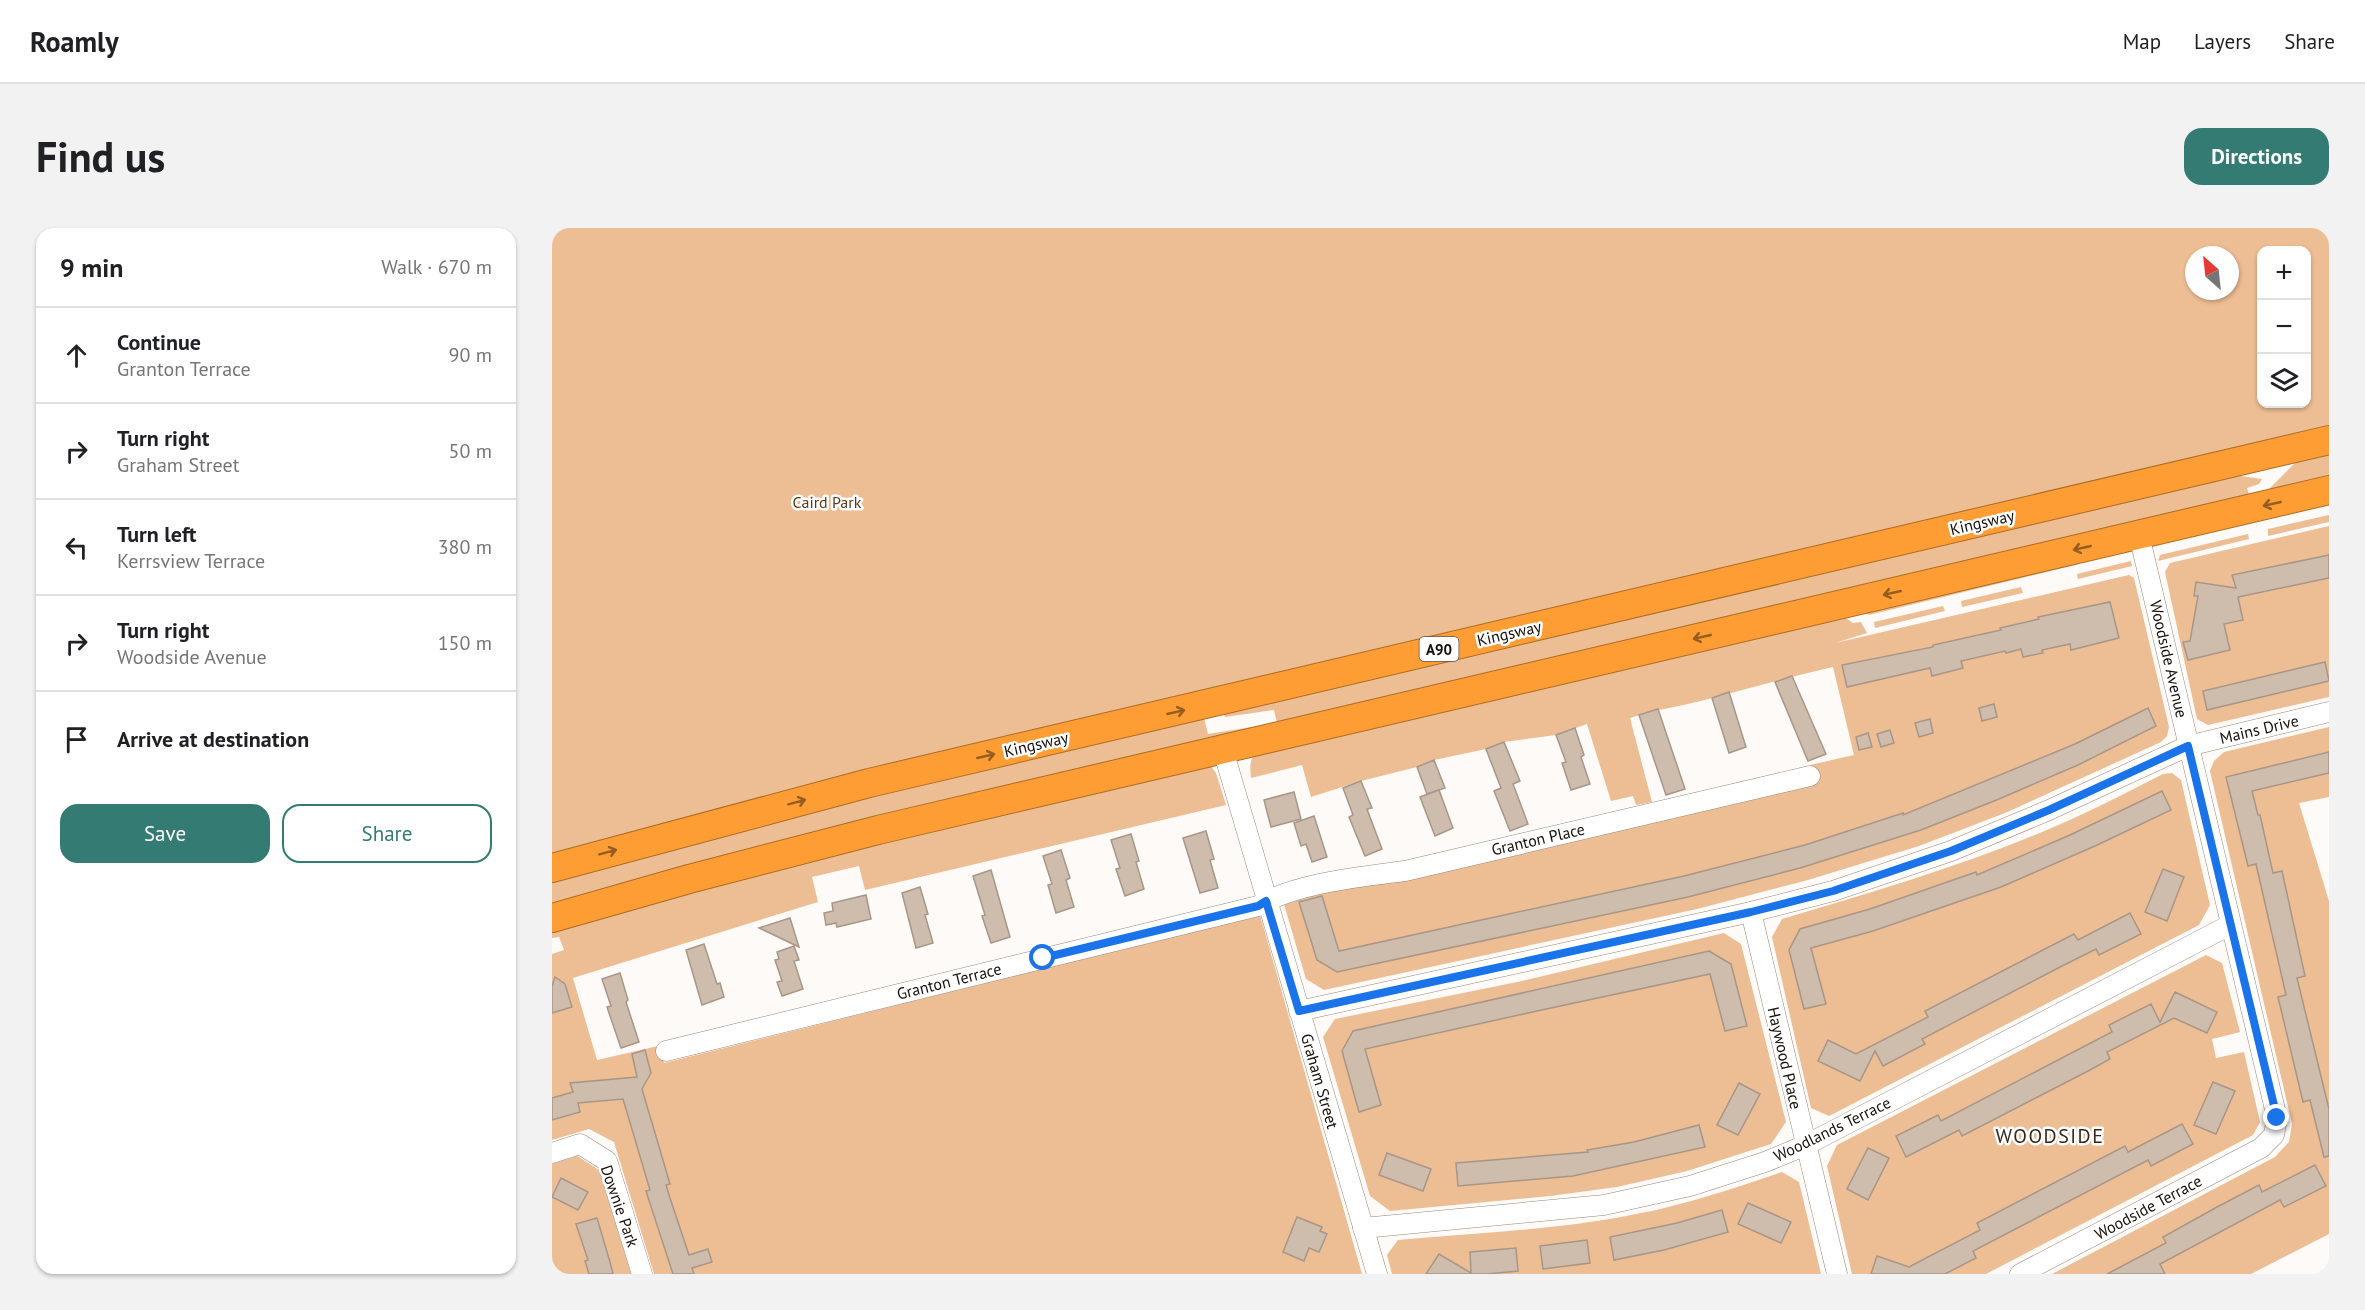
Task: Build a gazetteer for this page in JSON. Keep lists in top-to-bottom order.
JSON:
{
  "streets": {
    "highway": ["Kingsway", "A90"],
    "street": [
      "Woodside Avenue",
      "Mains Drive",
      "Granton Place",
      "Granton Terrace",
      "Haywood Place",
      "Graham Street",
      "Woodlands Terrace",
      "Downie Park",
      "Woodside Terrace"
    ]
  },
  "crossings": [
    ["Woodside Avenue", "Mains Drive"],
    ["Woodside Avenue", "Woodlands Terrace"],
    ["Woodside Avenue", "Woodside Terrace"],
    ["Mains Drive", "Haywood Place"],
    ["Mains Drive", "Graham Street"],
    ["Granton Place", "Granton Terrace"],
    ["Granton Place", "Graham Street"],
    ["Granton Terrace", "Graham Street"],
    ["Haywood Place", "Woodlands Terrace"],
    ["Graham Street", "Woodlands Terrace"]
  ],
  "districts": ["WOODSIDE"],
  "parks": ["Caird Park"],
  "north": "top left",
  "page": {
    "header": "Roamly",
    "nav": ["Map", "Layers", "Share"],
    "buttons": [
      "Directions",
      ["Save", "Share"]
    ],
    "title": "Find us",
    "heading": ["9 min", "Walk · 670 m"],
    "map_buttons": ["+", "−"],
    "list": [
      ["Continue", "Granton Terrace", "90 m"],
      ["Turn right", "Graham Street", "50 m"],
      ["Turn left", "Kerrsview Terrace", "380 m"],
      ["Turn right", "Woodside Avenue", "150 m"],
      "Arrive at destination"
    ]
  }
}
